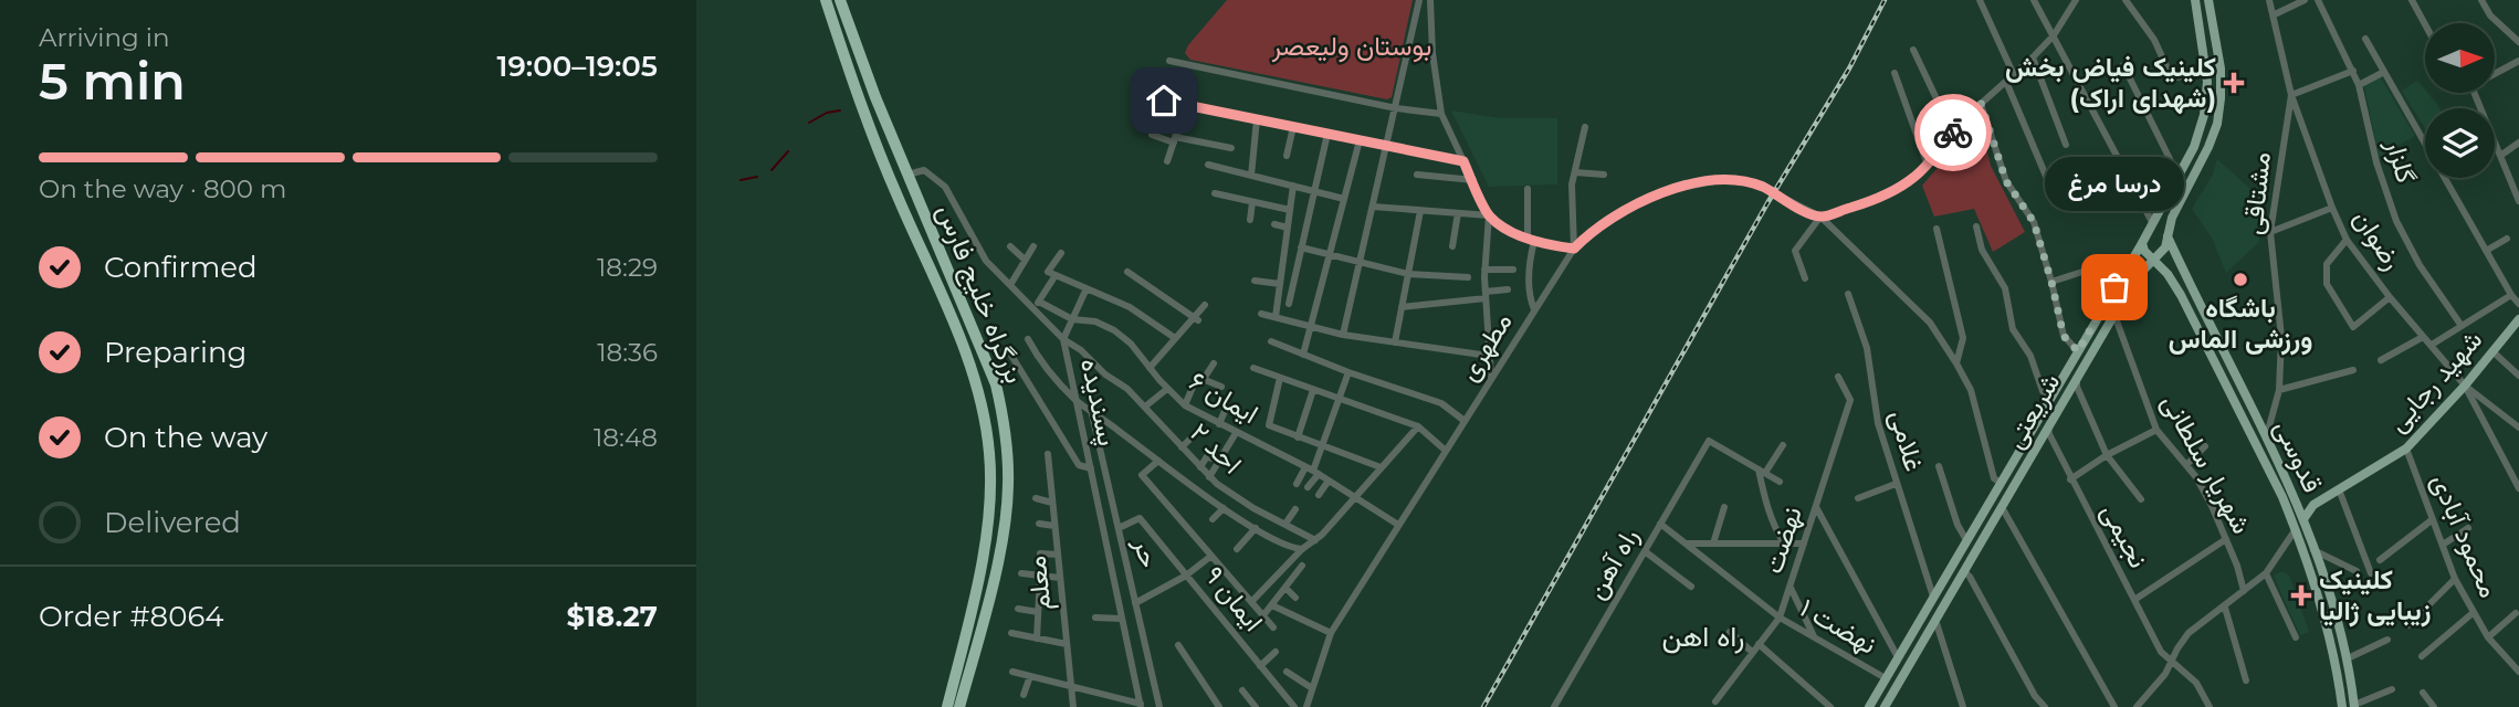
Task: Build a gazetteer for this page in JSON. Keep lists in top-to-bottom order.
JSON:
{
  "streets": {
    "highway": ["بزرگراه خلیج فارس"],
    "main road": ["شهید رجایی", "شریعتی", "قدوسی"],
    "street": [
      "گلزار",
      "مشتاقی",
      "رضوان",
      "مطهری",
      "ایمان ۶",
      "پسندیده",
      "غلامی",
      "احد ۲",
      "شهریار سلطانی",
      "نجیمی",
      "محمود آبادی",
      "نهضت",
      "حر",
      "راه آهن",
      "معلم",
      "ایمان ۹",
      "نهضت ۱"
    ]
  },
  "crossings": [
    ["مشتاقی", "رضوان"],
    ["مشتاقی", "قدوسی"],
    ["رضوان", "شهید رجایی"],
    ["بزرگراه خلیج فارس", "پسندیده"],
    ["مطهری", "ایمان ۶"],
    ["مطهری", "شریعتی"],
    ["شهید رجایی", "قدوسی"],
    ["شهید رجایی", "محمود آبادی"],
    ["ایمان ۶", "پسندیده"],
    ["پسندیده", "احد ۲"],
    ["شریعتی", "غلامی"],
    ["شریعتی", "قدوسی"],
    ["شریعتی", "شهریار سلطانی"],
    ["شریعتی", "نجیمی"],
    ["شریعتی", "نهضت ۱"],
    ["نهضت", "نهضت ۱"],
    ["حر", "ایمان ۹"],
    ["راه آهن", "نهضت ۱"]
  ],
  "districts": ["راه اهن"],
  "parks": ["بوستان ولیعصر"],
  "places": {
    "health": ["کلینیک فیاض بخش (شهدای اراک)", "کلینیک زیبایی ژالیا"],
    "other": ["باشگاه ورزشی الماس", "درسا مرغ"]
  },
  "north": "right",
  "page": {
    "heading": ["5 min", "Arriving in", "19:00–19:05"],
    "panel": ["Order #8064", "$18.27"],
    "bar": "On the way · 800 m",
    "bubble": "درسا مرغ",
    "list": [
      ["Confirmed", "18:29"],
      ["Preparing", "18:36"],
      ["On the way", "18:48"],
      "Delivered"
    ]
  }
}
